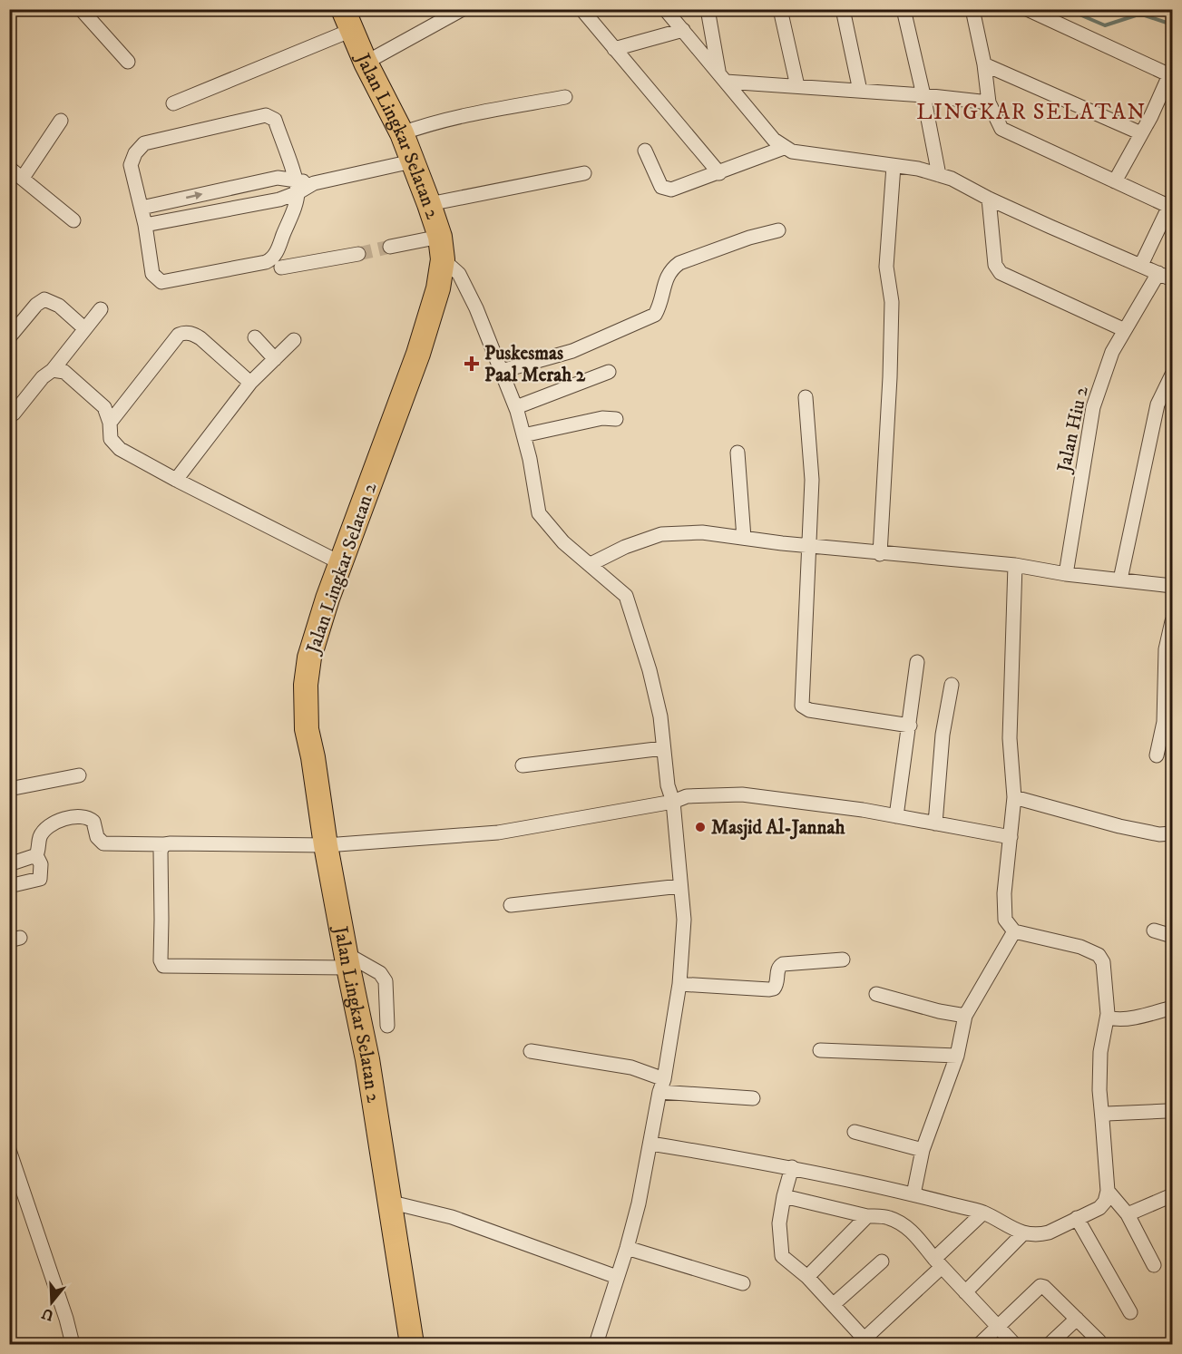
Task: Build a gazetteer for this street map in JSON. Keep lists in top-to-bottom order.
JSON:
{
  "streets": {
    "highway": ["Jalan Lingkar Selatan 2"],
    "street": ["Jalan Hiu 2"]
  },
  "districts": ["LINGKAR SELATAN"],
  "places": {
    "health": ["Puskesmas Paal Merah 2"],
    "other": ["Masjid Al-Jannah"]
  },
  "north": "bottom"
}
